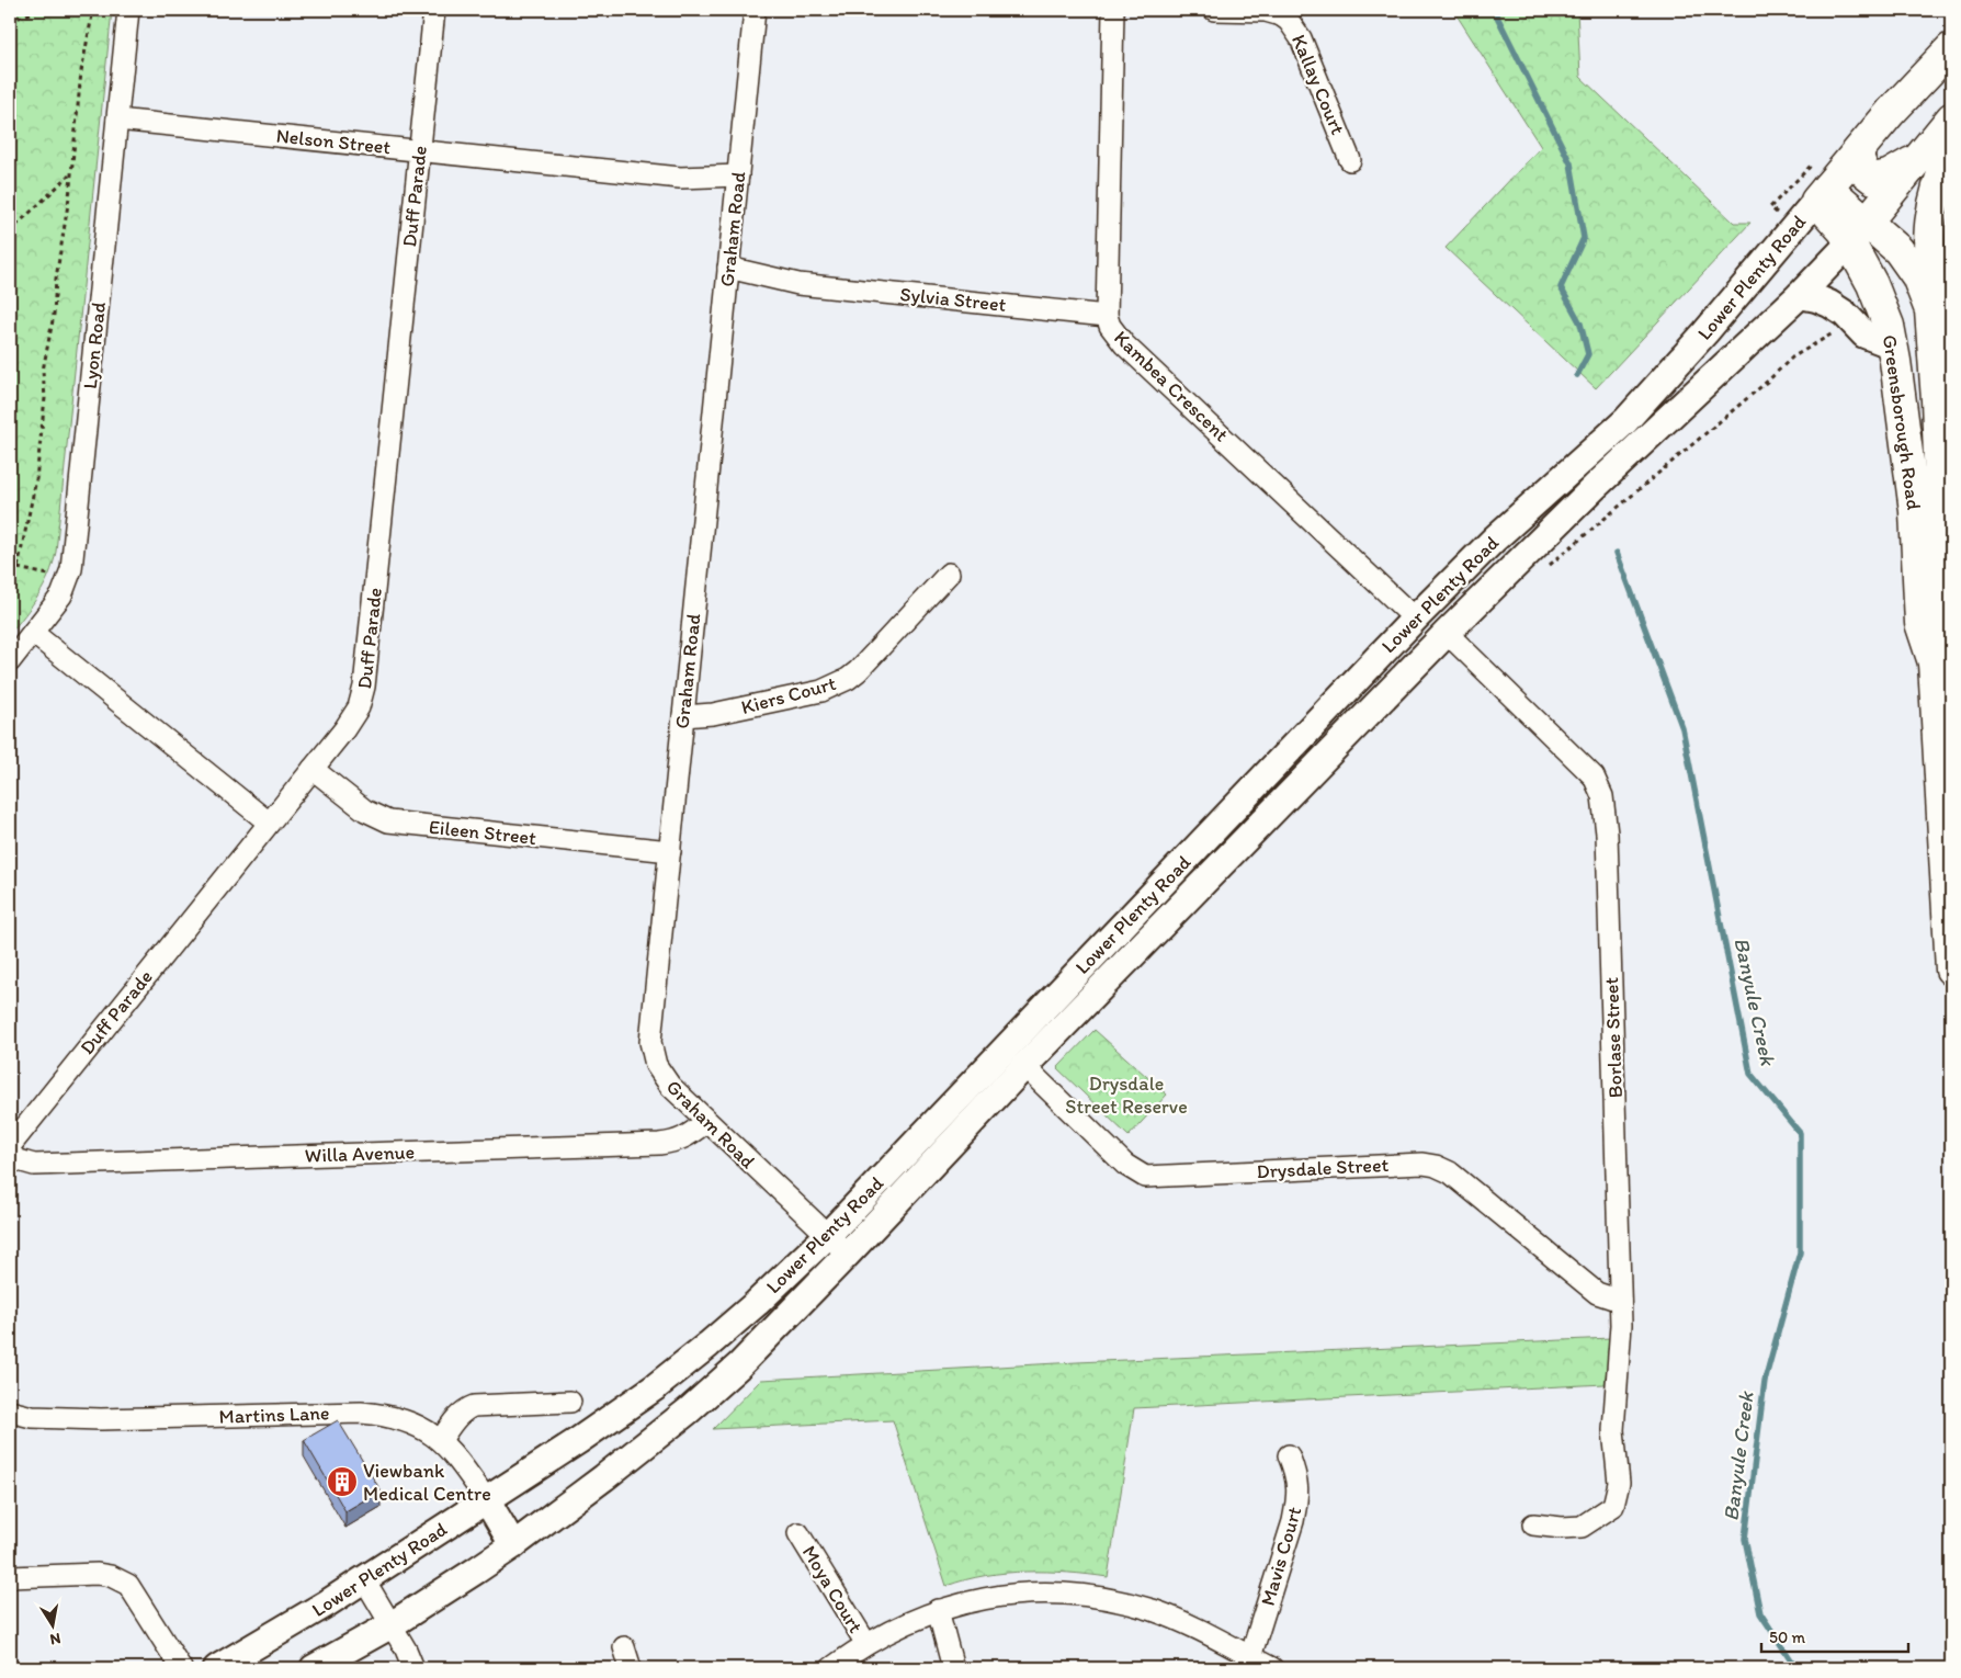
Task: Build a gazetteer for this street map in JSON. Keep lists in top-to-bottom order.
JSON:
{
  "streets": {
    "highway": ["Lower Plenty Road", "Greensborough Road"],
    "street": [
      "Kallay Court",
      "Nelson Street",
      "Duff Parade",
      "Graham Road",
      "Sylvia Street",
      "Lyon Road",
      "Kambea Crescent",
      "Kiers Court",
      "Eileen Street",
      "Borlase Street",
      "Willa Avenue",
      "Drysdale Street",
      "Martins Lane",
      "Mavis Court",
      "Moya Court"
    ]
  },
  "crossings": [
    ["Nelson Street", "Duff Parade"],
    ["Nelson Street", "Graham Road"],
    ["Nelson Street", "Lyon Road"],
    ["Duff Parade", "Eileen Street"],
    ["Graham Road", "Lower Plenty Road"],
    ["Graham Road", "Sylvia Street"],
    ["Graham Road", "Kiers Court"],
    ["Graham Road", "Eileen Street"],
    ["Graham Road", "Willa Avenue"],
    ["Lower Plenty Road", "Kambea Crescent"],
    ["Lower Plenty Road", "Greensborough Road"],
    ["Lower Plenty Road", "Borlase Street"],
    ["Lower Plenty Road", "Drysdale Street"],
    ["Lower Plenty Road", "Martins Lane"],
    ["Sylvia Street", "Kambea Crescent"],
    ["Borlase Street", "Drysdale Street"]
  ],
  "water": ["Banyule Creek"],
  "parks": ["Drysdale Street Reserve"],
  "places": {
    "building": ["Viewbank Medical Centre"]
  },
  "scale_bar": "50 m",
  "north": "bottom"
}
